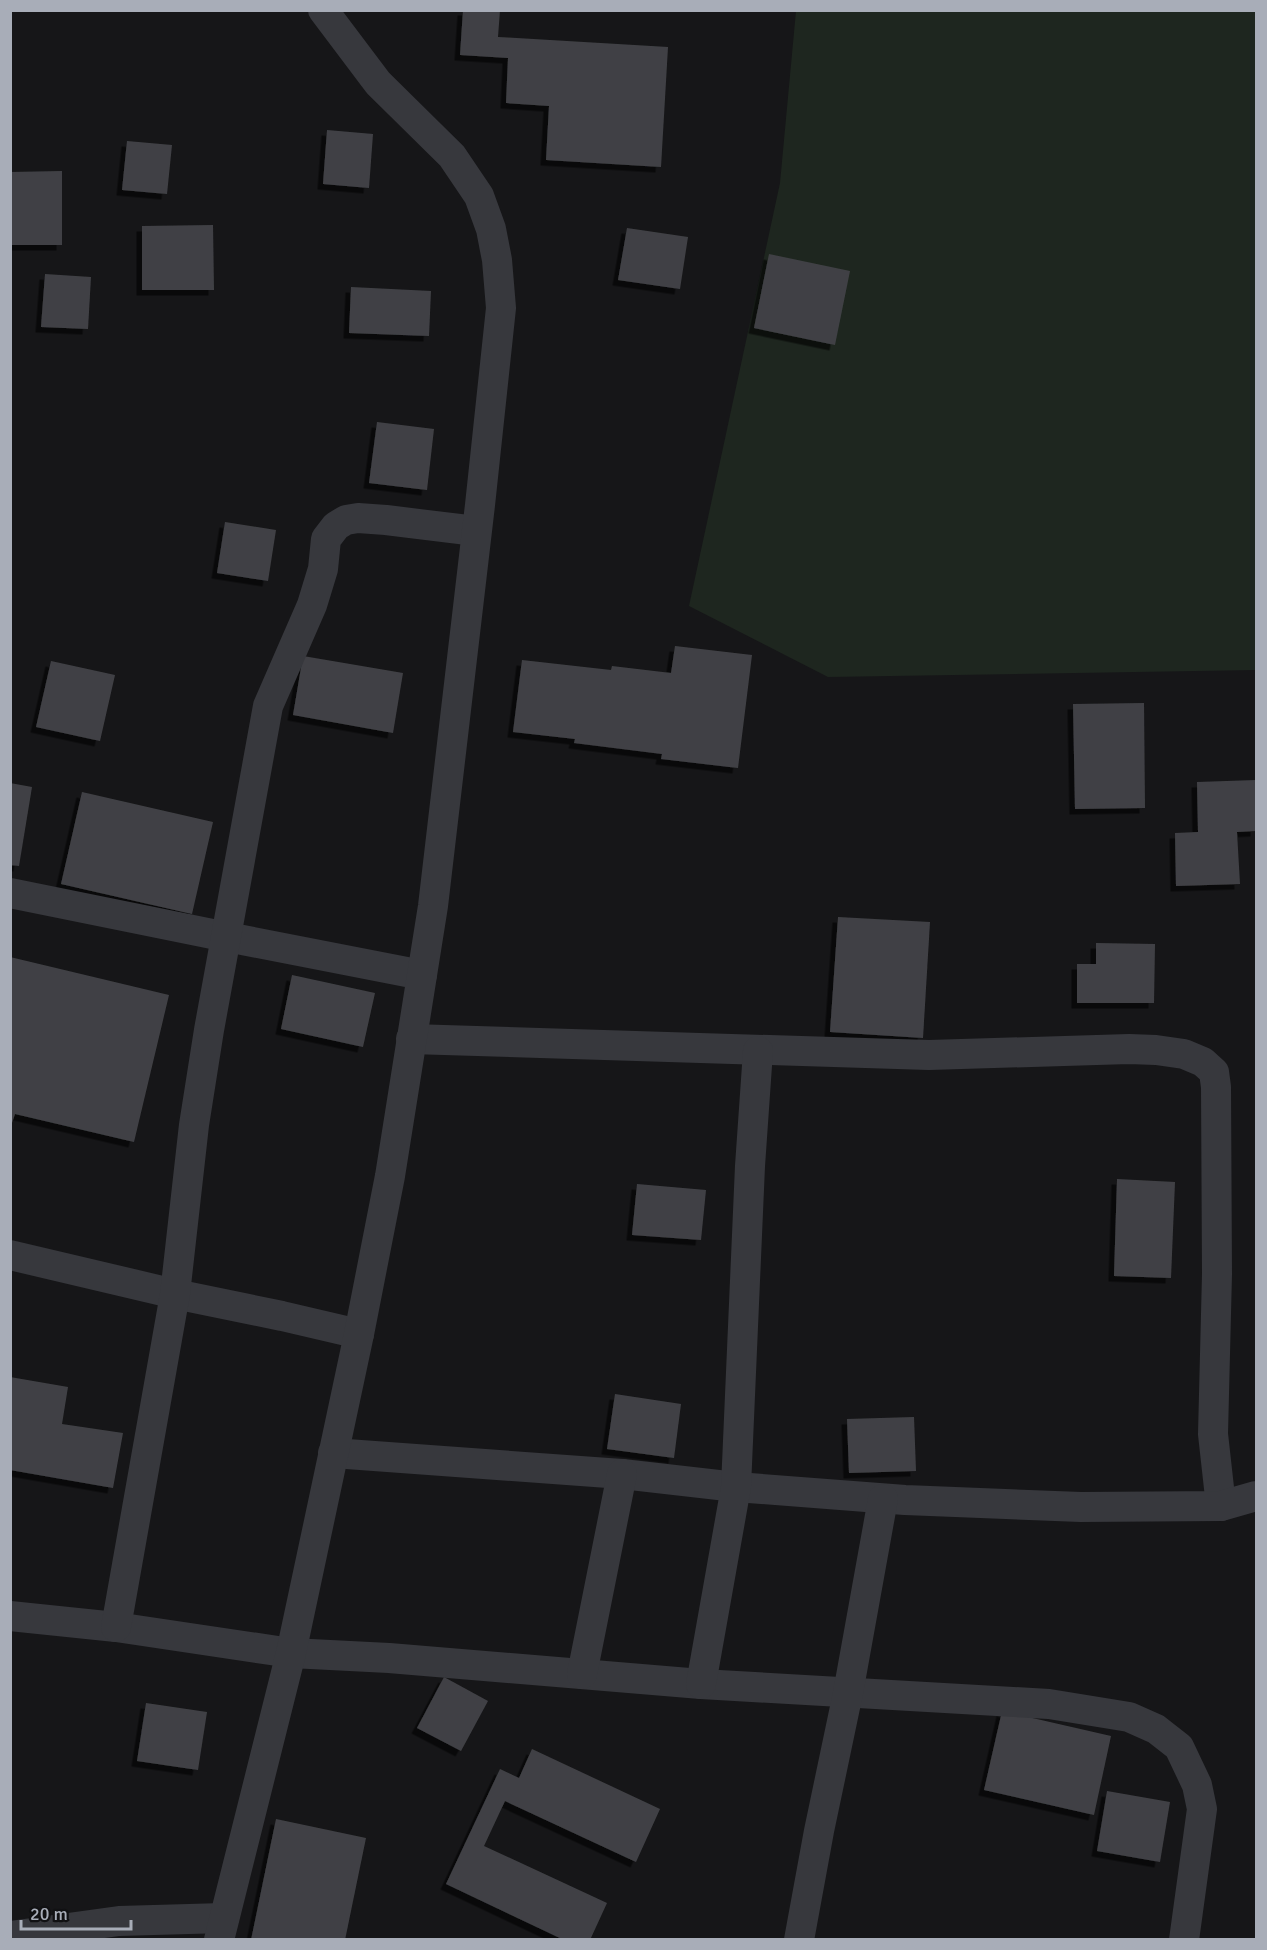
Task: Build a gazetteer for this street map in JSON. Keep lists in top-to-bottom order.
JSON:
{
  "scale_bar": "20 m"
}
